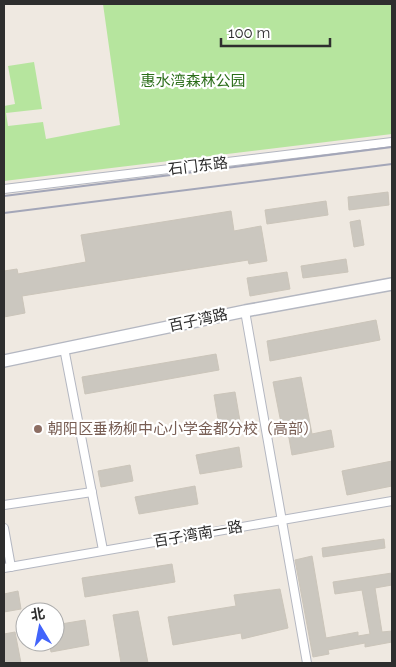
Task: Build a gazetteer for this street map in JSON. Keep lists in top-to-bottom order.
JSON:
{
  "streets": {
    "street": ["石门东路", "百子湾路", "百子湾南一路"]
  },
  "parks": ["惠水湾森林公园"],
  "places": ["朝阳区垂杨柳中心小学金都分校（高部）"],
  "scale_bar": "100 m",
  "north": "top"
}
